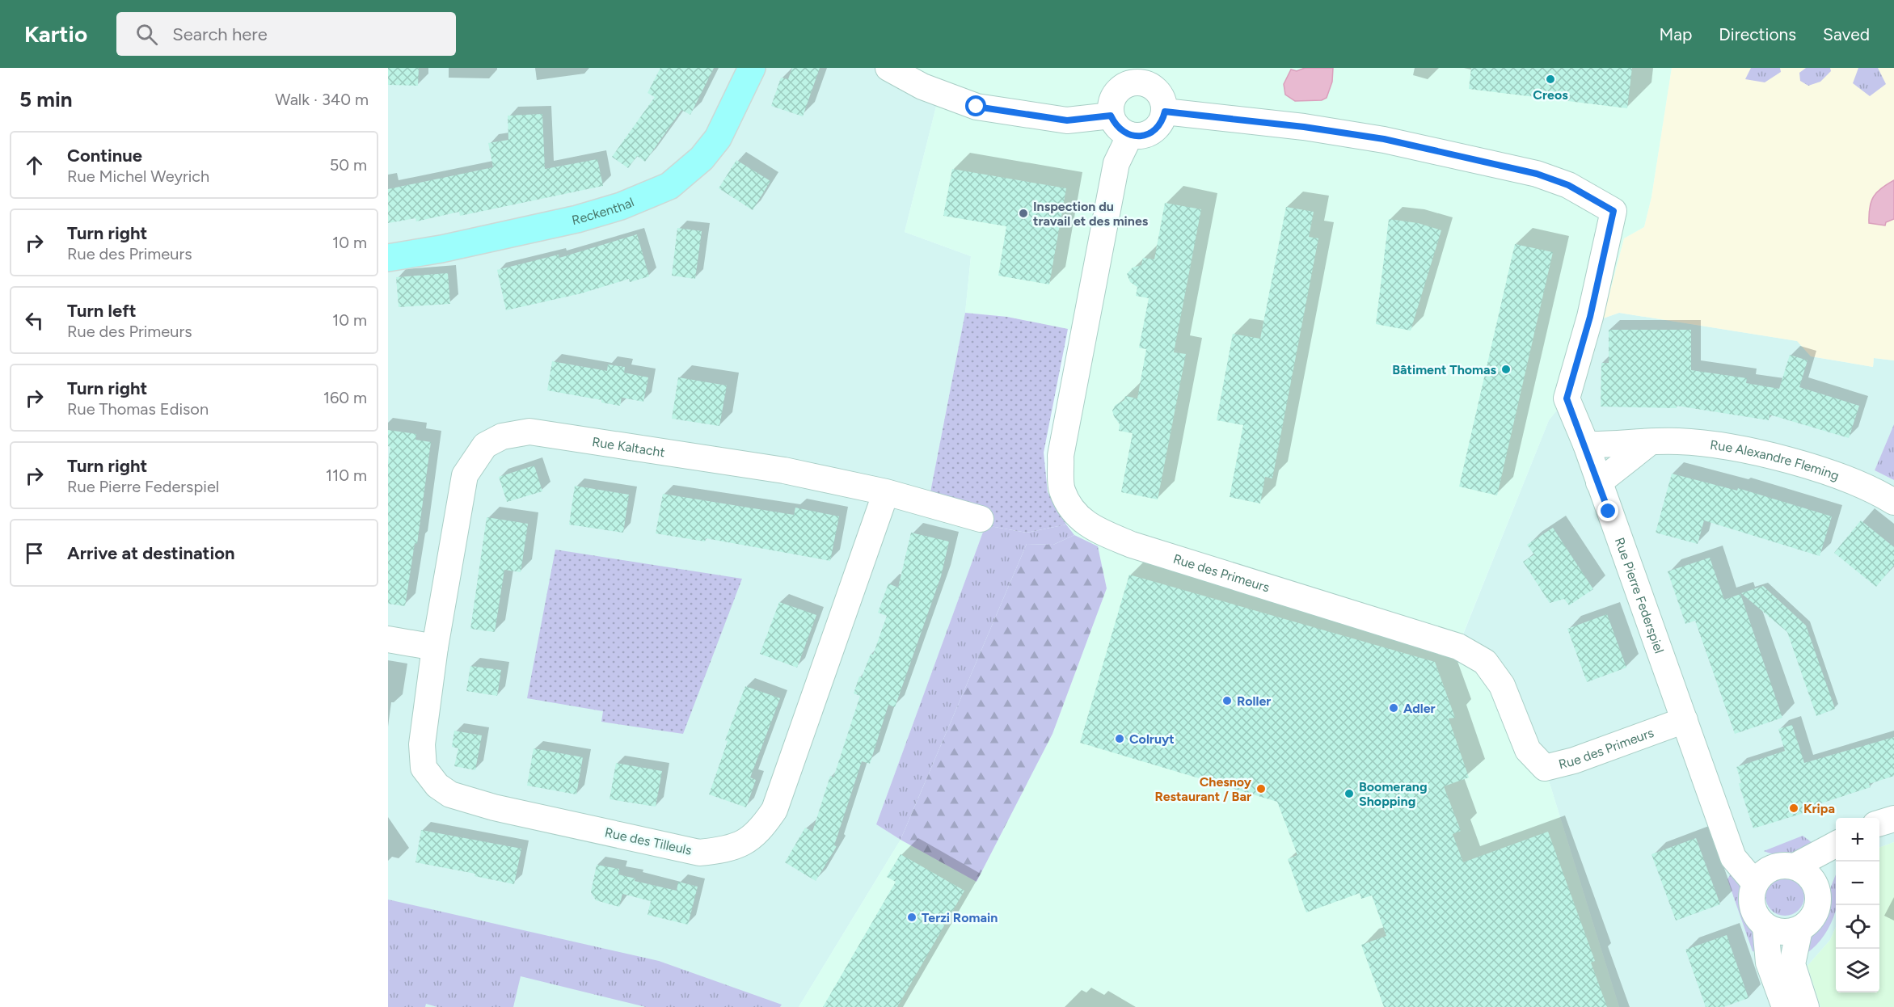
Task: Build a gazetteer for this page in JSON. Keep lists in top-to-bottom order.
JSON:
{
  "streets": {
    "main road": ["Reckenthal"],
    "street": [
      "Rue Kaltacht",
      "Rue Alexandre Fleming",
      "Rue des Primeurs",
      "Rue Pierre Federspiel",
      "Rue des Tilleuls"
    ]
  },
  "crossings": [
    ["Rue Kaltacht", "Rue des Tilleuls"],
    ["Rue Alexandre Fleming", "Rue Pierre Federspiel"],
    ["Rue des Primeurs", "Rue Pierre Federspiel"]
  ],
  "places": [
    "Creos",
    "Inspection du travail et des mines",
    "Bâtiment Thomas",
    "Roller",
    "Adler",
    "Colruyt",
    "Chesnoy Restaurant / Bar",
    "Boomerang Shopping",
    "Kripa",
    "Terzi Romain"
  ],
  "page": {
    "header": "Kartio",
    "search": "Search here",
    "nav": ["Map", "Directions", "Saved"],
    "heading": ["5 min", "Walk · 340 m"],
    "list": [
      ["Continue", "Rue Michel Weyrich", "50 m"],
      ["Turn right", "Rue des Primeurs", "10 m"],
      ["Turn left", "Rue des Primeurs", "10 m"],
      ["Turn right", "Rue Thomas Edison", "160 m"],
      ["Turn right", "Rue Pierre Federspiel", "110 m"],
      "Arrive at destination"
    ],
    "map_buttons": ["+", "−"]
  }
}
